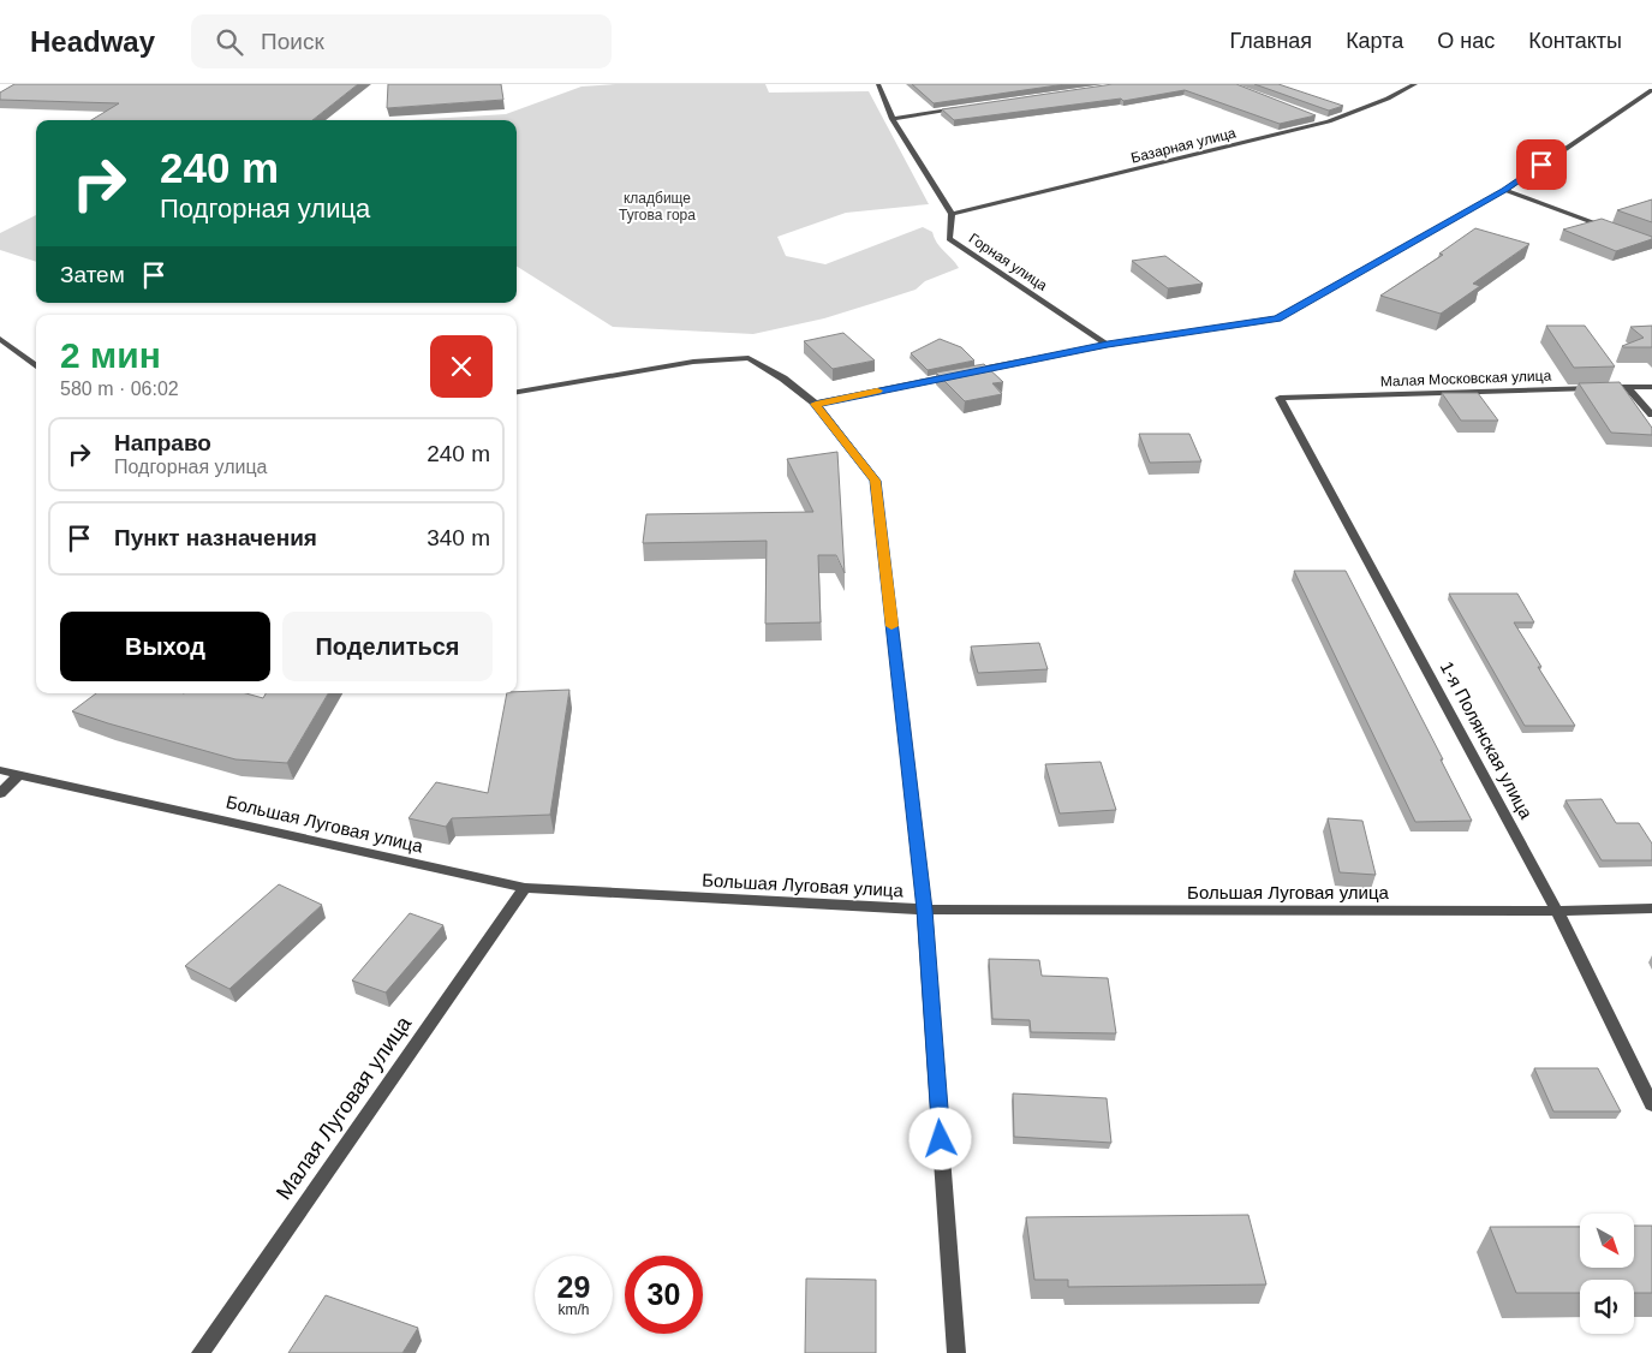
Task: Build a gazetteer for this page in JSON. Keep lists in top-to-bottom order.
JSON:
{
  "streets": {
    "street": [
      "Базарная улица",
      "Горная улица",
      "Малая Московская улица",
      "1-я Полянская улица",
      "Большая Луговая улица",
      "Малая Луговая улица"
    ]
  },
  "crossings": [
    ["Базарная улица", "Горная улица"],
    ["Малая Московская улица", "1-я Полянская улица"],
    ["1-я Полянская улица", "Большая Луговая улица"],
    ["Большая Луговая улица", "Малая Луговая улица"]
  ],
  "parks": ["кладбище Тугова гора"],
  "north": "bottom right",
  "page": {
    "header": "Headway",
    "search": "Поиск",
    "nav": [
      "Главная",
      "Карта",
      "О нас",
      "Контакты"
    ],
    "turn": ["240 m", "Подгорная улица"],
    "then": "Затем",
    "heading": ["2 мин", "580 m · 06:02"],
    "list": [
      {
        "name": "Направо",
        "note": "Подгорная улица",
        "value": "240 m"
      },
      {
        "name": "Пункт назначения",
        "value": "340 m"
      }
    ],
    "buttons": ["Выход", "Поделиться"],
    "speed": "29 km/h",
    "limit": "30"
  }
}
